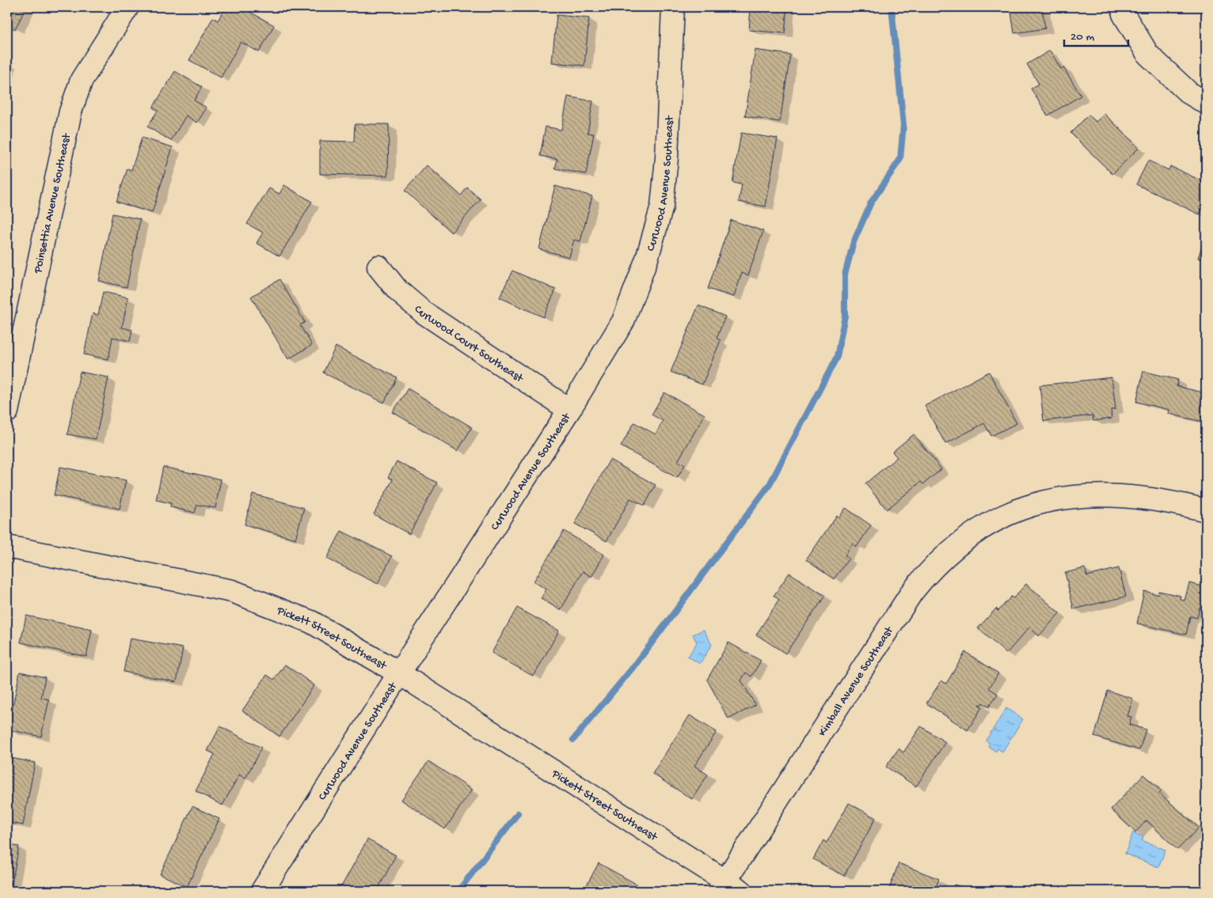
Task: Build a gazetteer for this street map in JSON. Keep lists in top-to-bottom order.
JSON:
{
  "streets": {
    "street": [
      "Curwood Avenue Southeast",
      "Poinsettia Avenue Southeast",
      "Curwood Court Southeast",
      "Pickett Street Southeast",
      "Kimball Avenue Southeast"
    ]
  },
  "crossings": [
    ["Curwood Avenue Southeast", "Curwood Court Southeast"],
    ["Curwood Avenue Southeast", "Pickett Street Southeast"],
    ["Pickett Street Southeast", "Kimball Avenue Southeast"]
  ],
  "scale_bar": "20 m"
}
